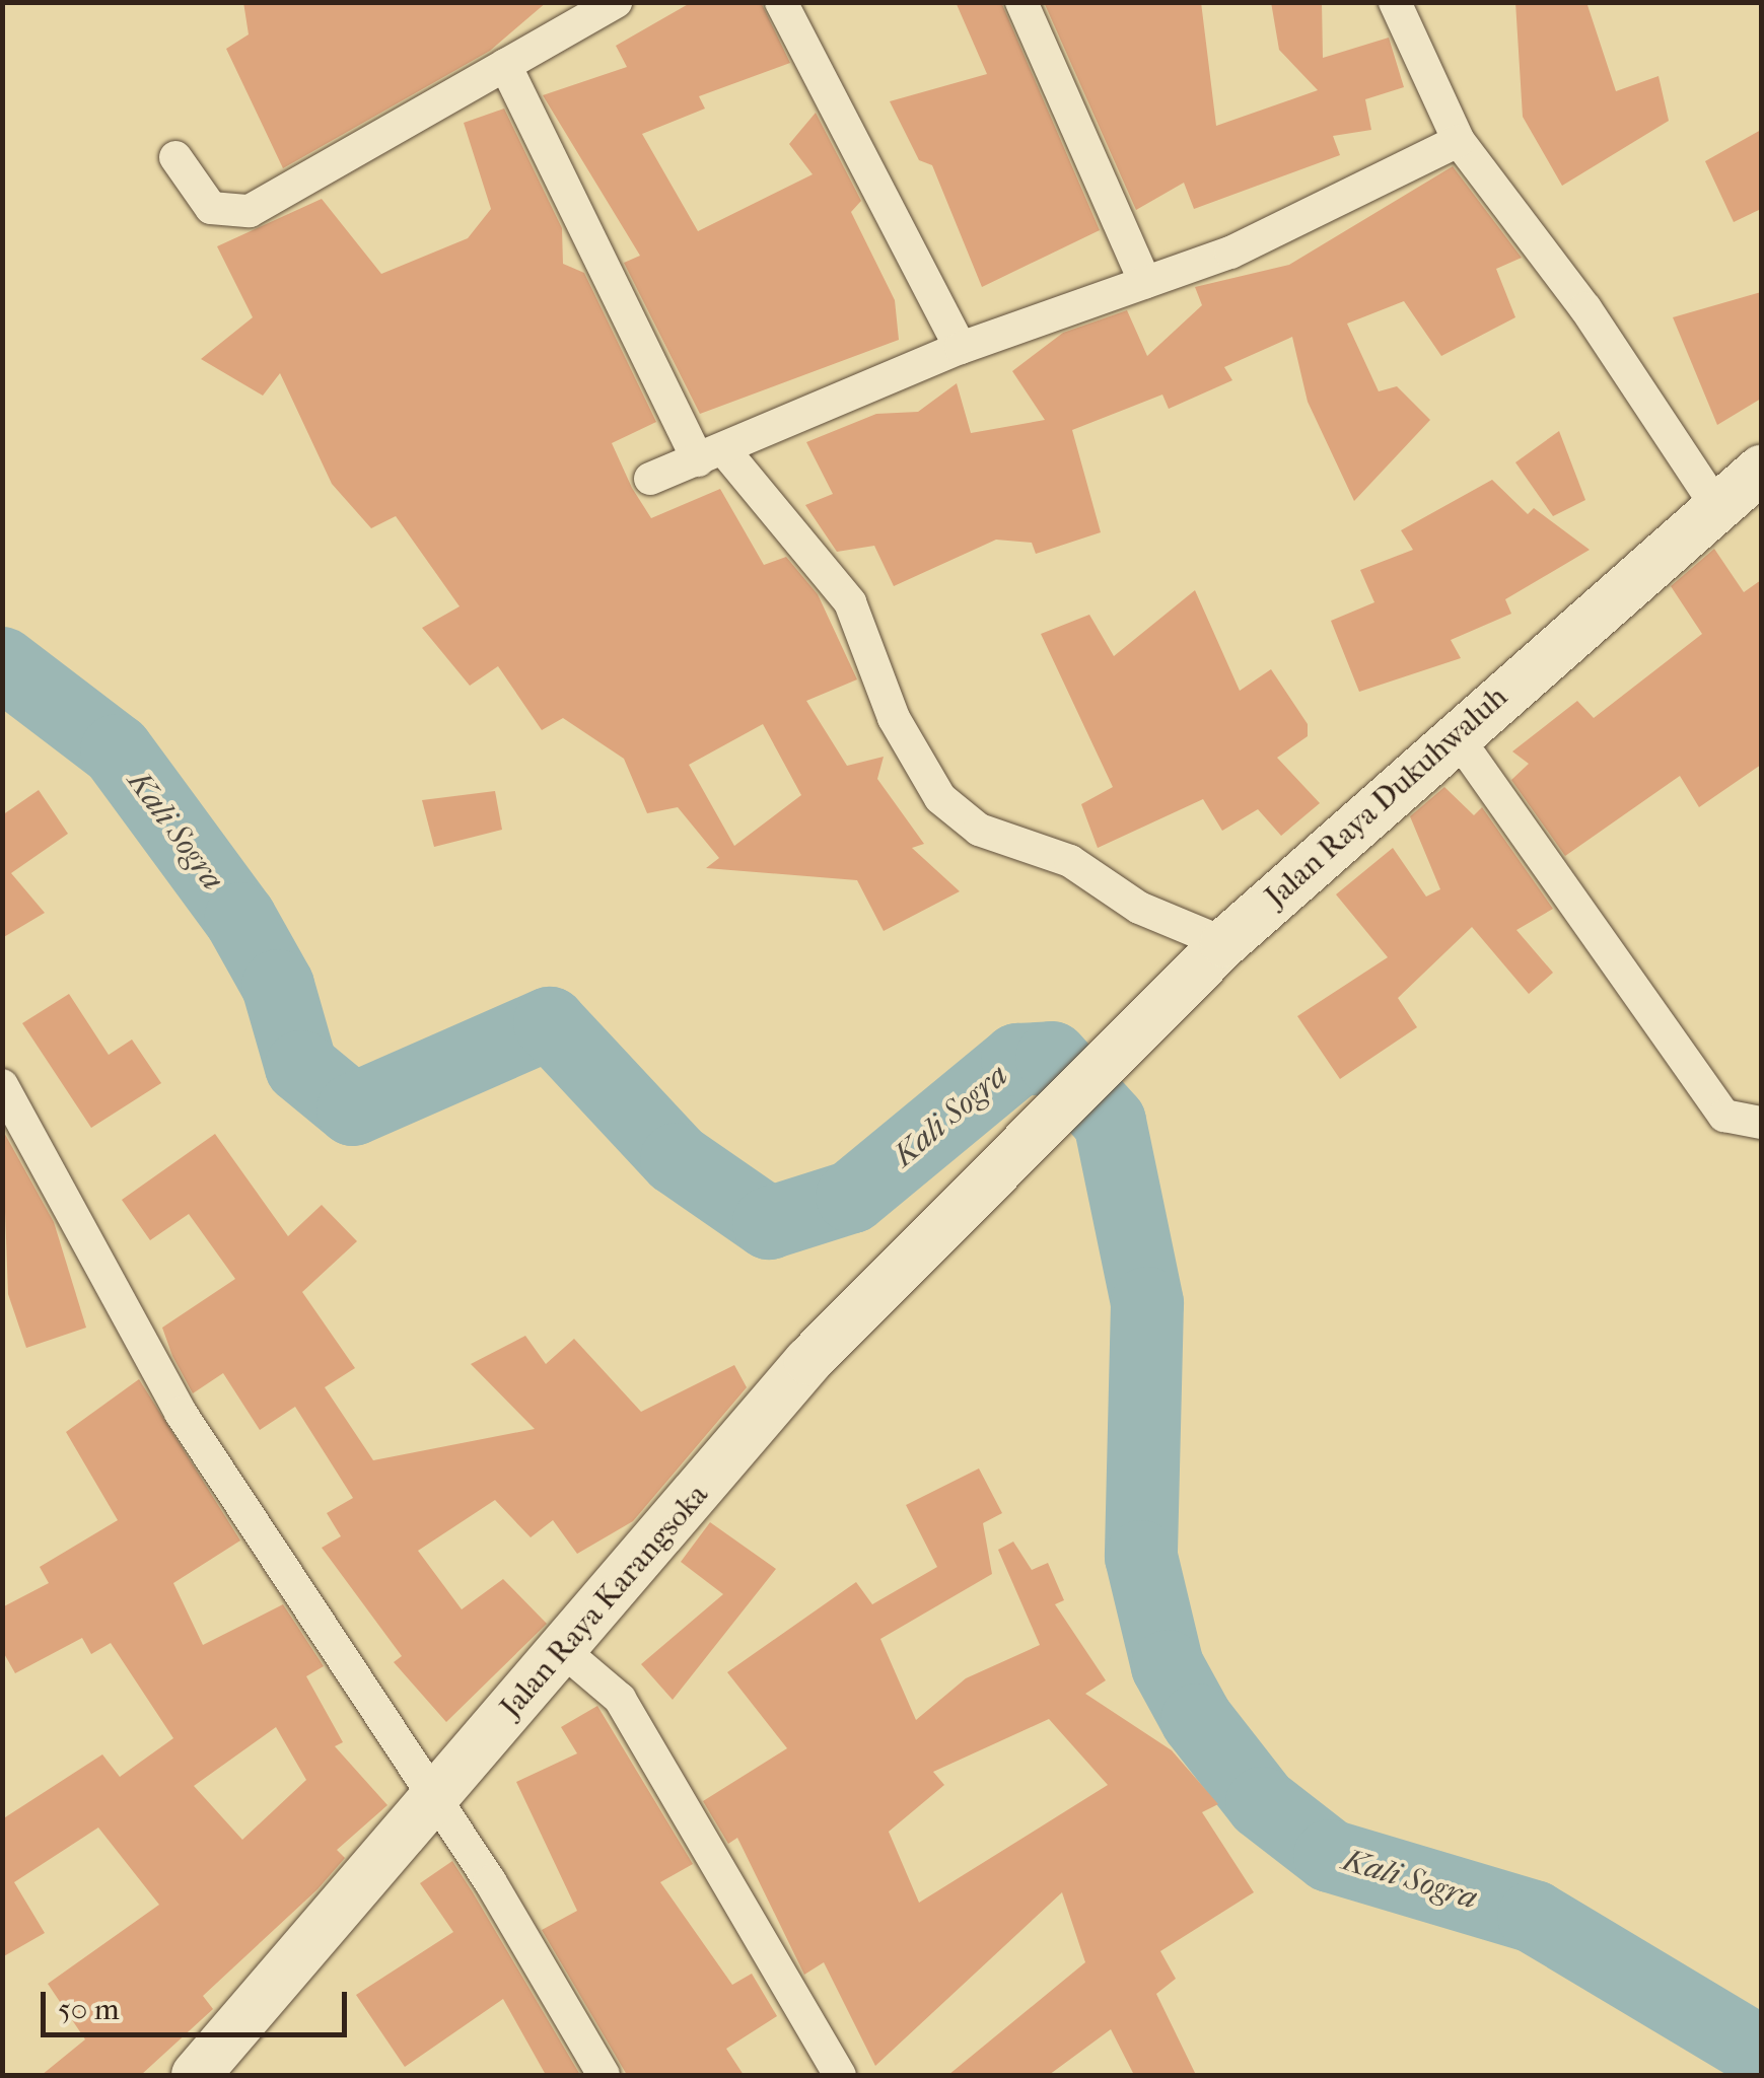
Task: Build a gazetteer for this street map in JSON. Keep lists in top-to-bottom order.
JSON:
{
  "streets": {
    "main road": ["Jalan Raya Dukuhwaluh", "Jalan Raya Karangsoka"]
  },
  "crossings": [
    ["Jalan Raya Dukuhwaluh", "Jalan Raya Karangsoka"]
  ],
  "water": ["Kali Sogra"],
  "scale_bar": "50 m"
}
